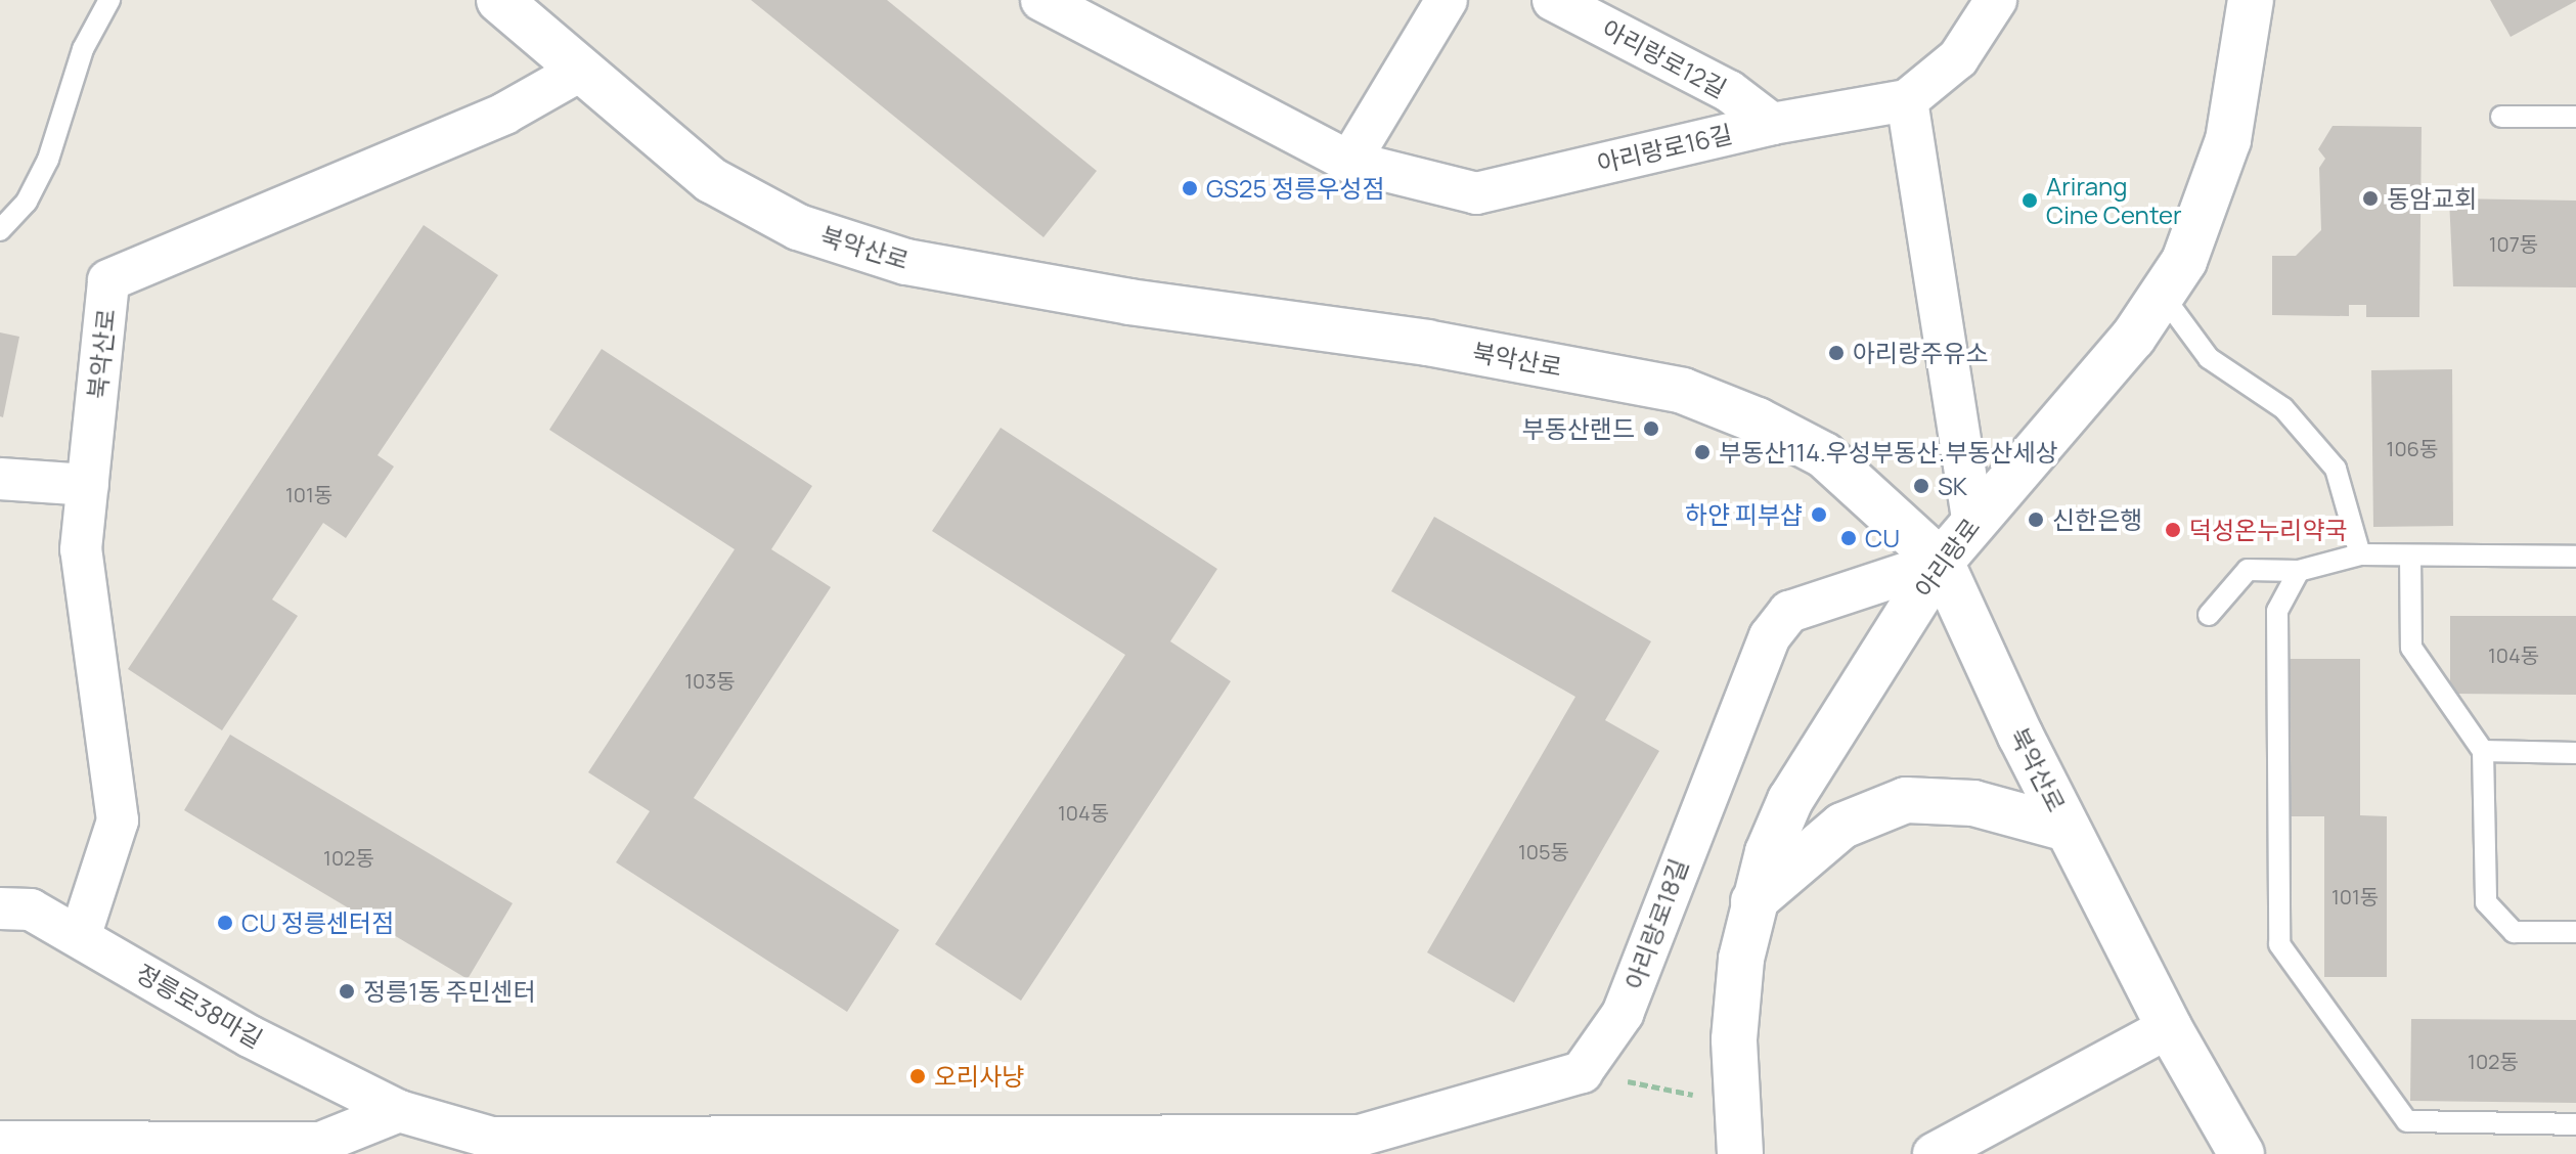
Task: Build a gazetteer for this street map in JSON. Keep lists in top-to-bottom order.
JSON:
{
  "streets": {
    "street": [
      "아리랑로12길",
      "아리랑로16길",
      "북악산로",
      "아리랑로",
      "아리랑로18길",
      "정릉로38마길"
    ]
  },
  "crossings": [
    ["아리랑로12길", "아리랑로16길"],
    ["북악산로", "아리랑로"],
    ["북악산로", "아리랑로18길"],
    ["북악산로", "정릉로38마길"],
    ["아리랑로", "아리랑로18길"]
  ],
  "places": [
    "GS25 정릉우성점",
    "동암교회",
    "Arirang Cine Center",
    "아리랑주유소",
    "부동산랜드",
    "부동산114.우성부동산.부동산세상",
    "SK",
    "하얀 피부샵",
    "신한은행",
    "덕성온누리약국",
    "CU",
    "CU 정릉센터점",
    "정릉1동 주민센터",
    "오리사냥"
  ],
  "house_numbers": [
    "107동",
    "106동",
    "101동",
    "104동",
    "103동",
    "104동",
    "105동",
    "102동",
    "101동",
    "102동"
  ]
}
